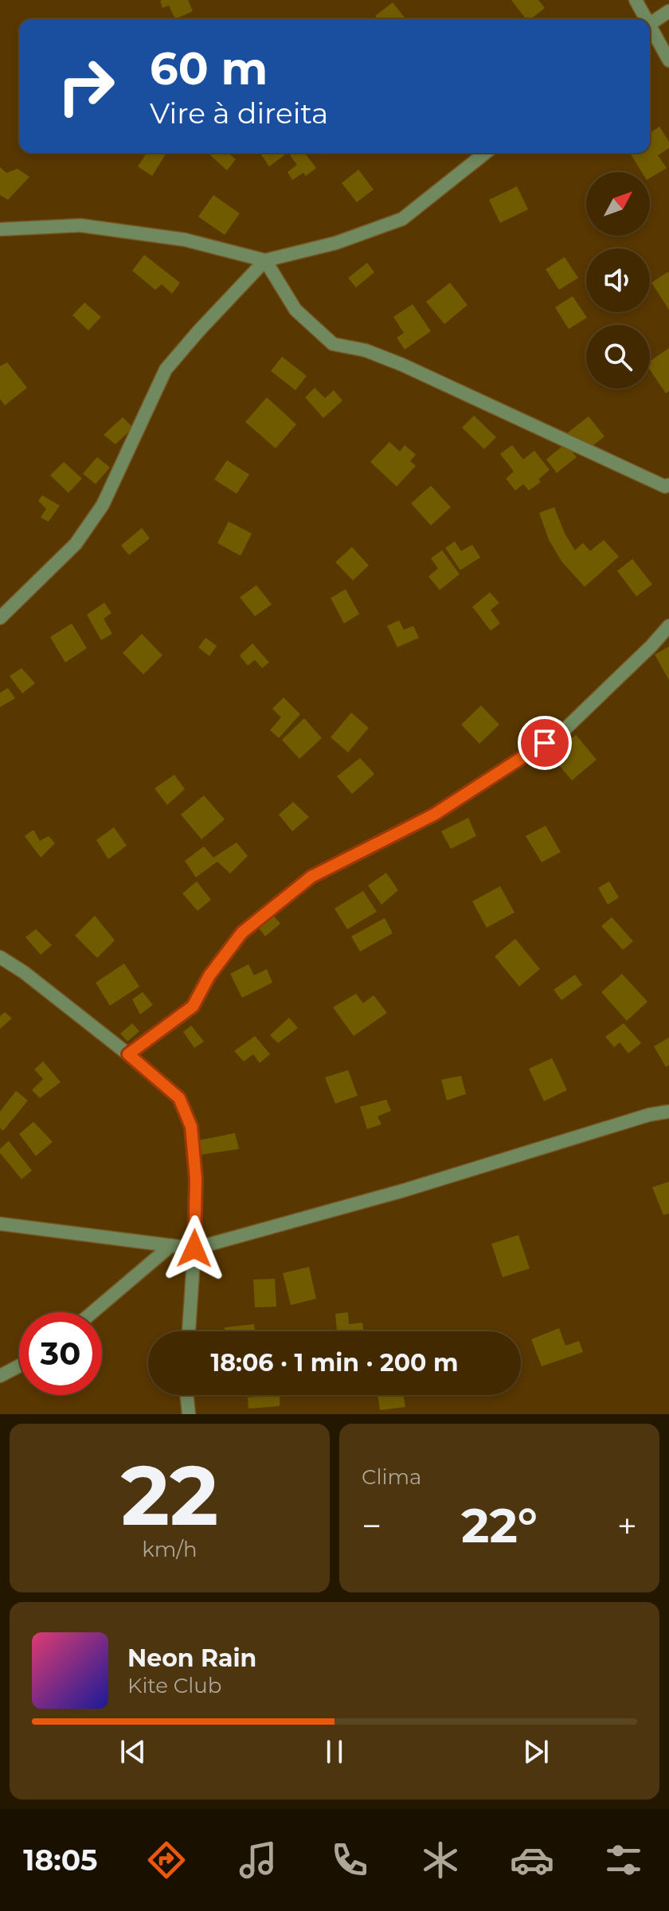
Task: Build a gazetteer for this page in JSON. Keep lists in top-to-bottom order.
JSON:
{
  "north": "top right",
  "page": {
    "turn": ["60 m", "Vire à direita"],
    "limit": "30",
    "trip": "18:06 · 1 min · 200 m",
    "tile": [
      ["22", "km/h"],
      "Clima"
    ],
    "heat": ["−", "22°", "+"],
    "song": ["Neon Rain", "Kite Club"],
    "tabs": "18:05"
  }
}
